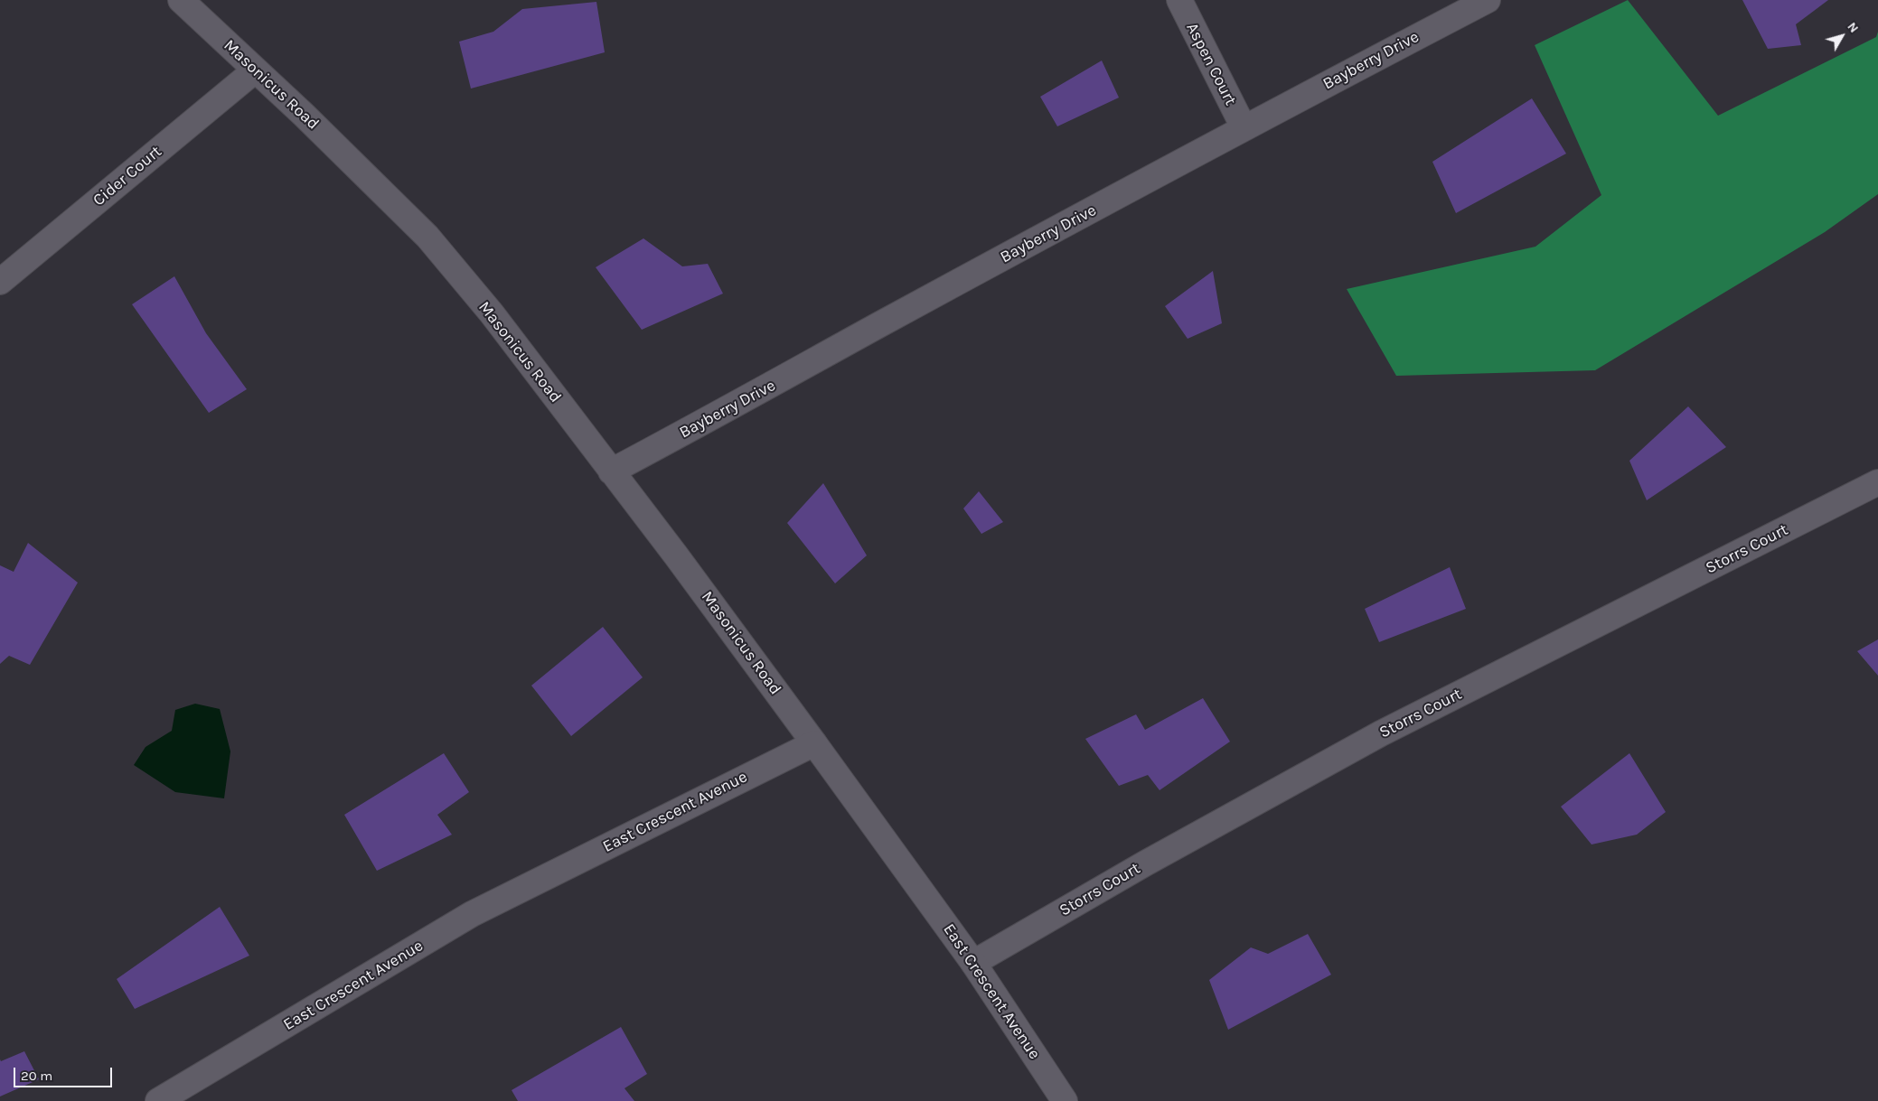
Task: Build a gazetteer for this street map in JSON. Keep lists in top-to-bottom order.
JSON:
{
  "streets": {
    "street": [
      "Bayberry Drive",
      "Aspen Court",
      "Masonicus Road",
      "Cider Court",
      "Storrs Court",
      "East Crescent Avenue"
    ]
  },
  "crossings": [
    ["Bayberry Drive", "Aspen Court"],
    ["Bayberry Drive", "Masonicus Road"],
    ["Masonicus Road", "Cider Court"],
    ["Masonicus Road", "East Crescent Avenue"],
    ["Storrs Court", "East Crescent Avenue"]
  ],
  "scale_bar": "20 m",
  "north": "top right"
}
